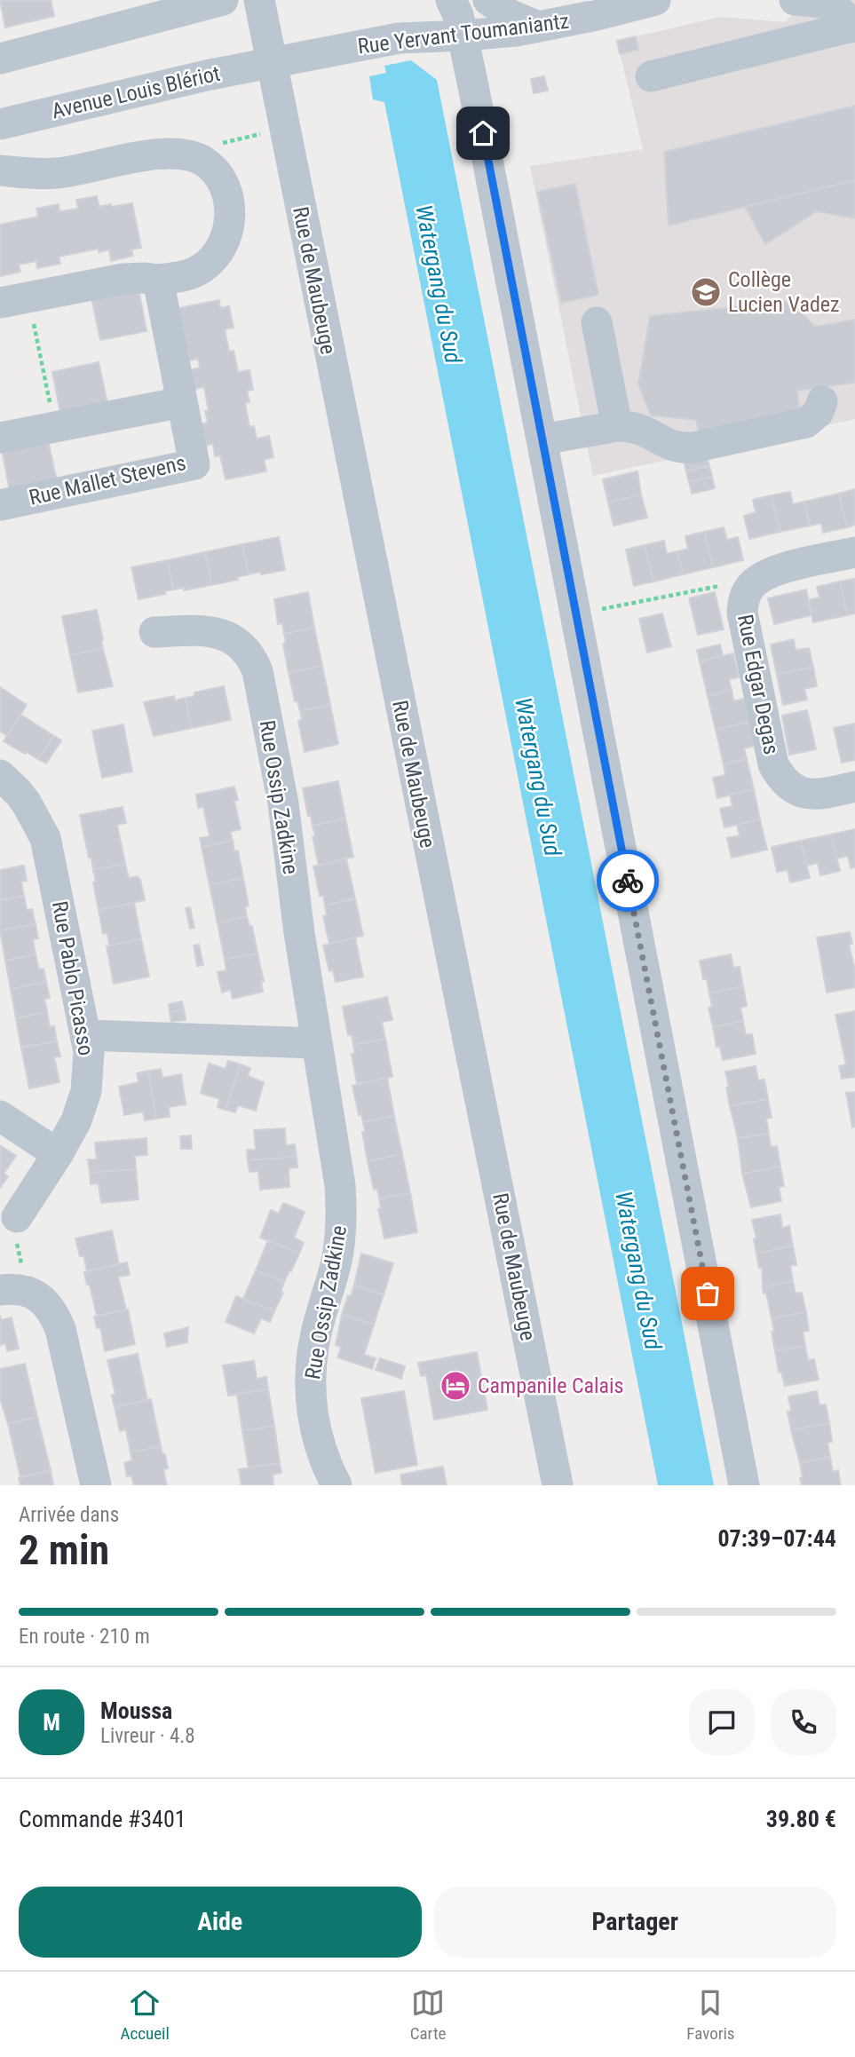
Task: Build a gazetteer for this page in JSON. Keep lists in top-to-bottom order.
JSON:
{
  "streets": {
    "street": [
      "Rue Yervant Toumaniantz",
      "Avenue Louis Blériot",
      "Rue de Maubeuge",
      "Rue Mallet Stevens",
      "Rue Edgar Degas",
      "Rue Ossip Zadkine",
      "Rue Pablo Picasso"
    ]
  },
  "crossings": [
    ["Rue Yervant Toumaniantz", "Avenue Louis Blériot"],
    ["Rue Yervant Toumaniantz", "Rue de Maubeuge"],
    ["Avenue Louis Blériot", "Rue de Maubeuge"]
  ],
  "water": ["Watergang du Sud"],
  "places": {
    "school or university": ["Collège Lucien Vadez"],
    "hotel": ["Campanile Calais"]
  },
  "page": {
    "heading": ["2 min", "Arrivée dans", "07:39–07:44"],
    "panel": [
      "Moussa",
      "Livreur · 4.8",
      "Commande #3401",
      "39.80 €"
    ],
    "bar": "En route · 210 m",
    "round": "M",
    "buttons": ["Aide", "Partager"],
    "tabs": ["Accueil", "Carte", "Favoris"]
  }
}
